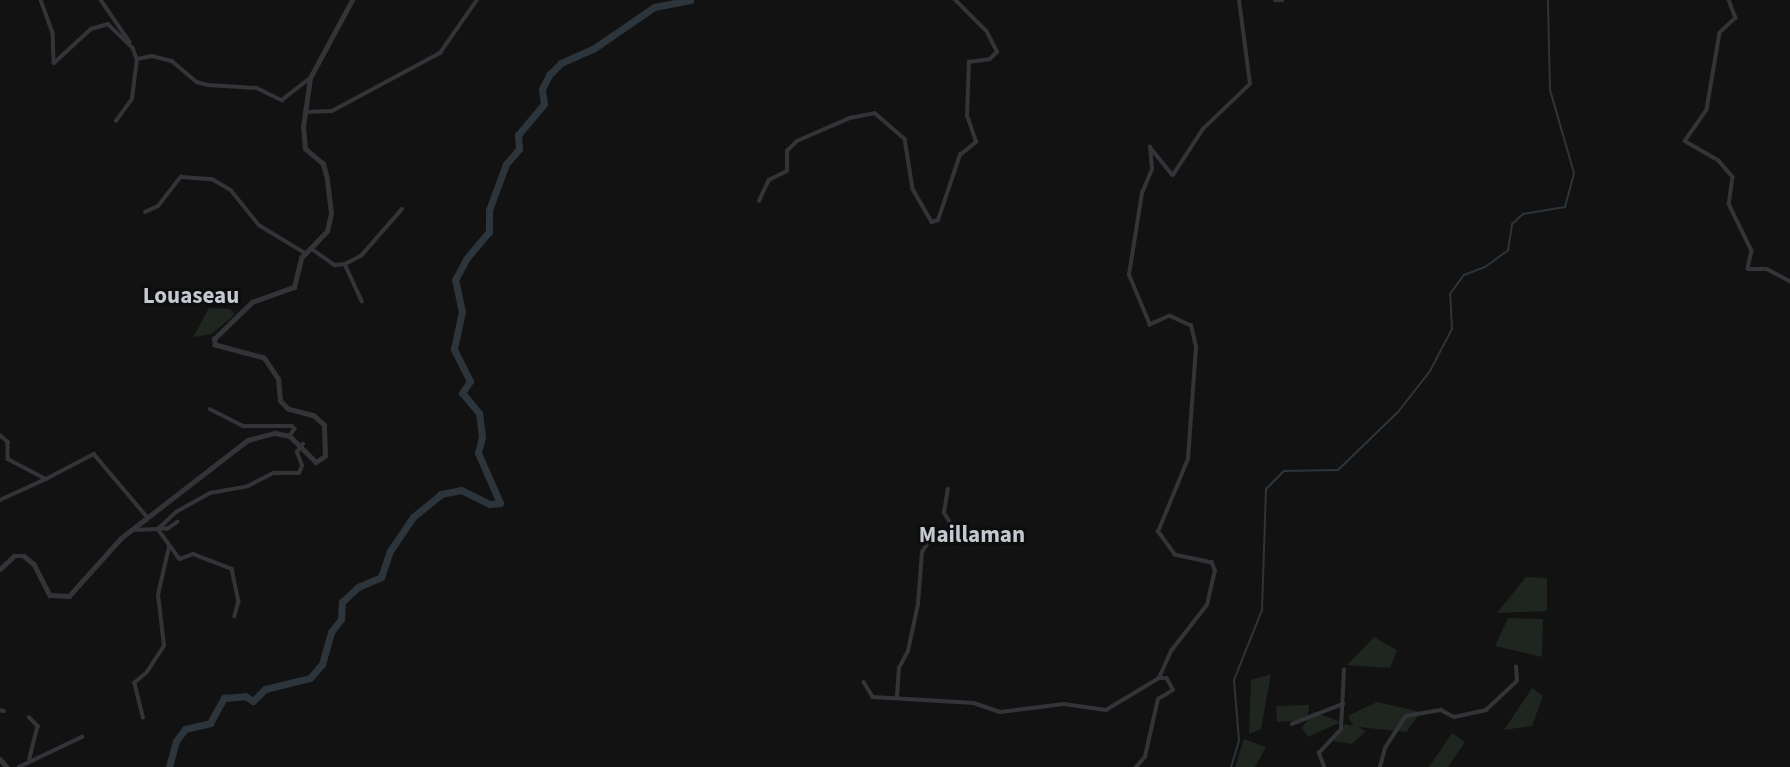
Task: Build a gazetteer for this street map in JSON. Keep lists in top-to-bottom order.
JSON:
{
  "districts": ["Louaseau", "Maillaman"]
}
